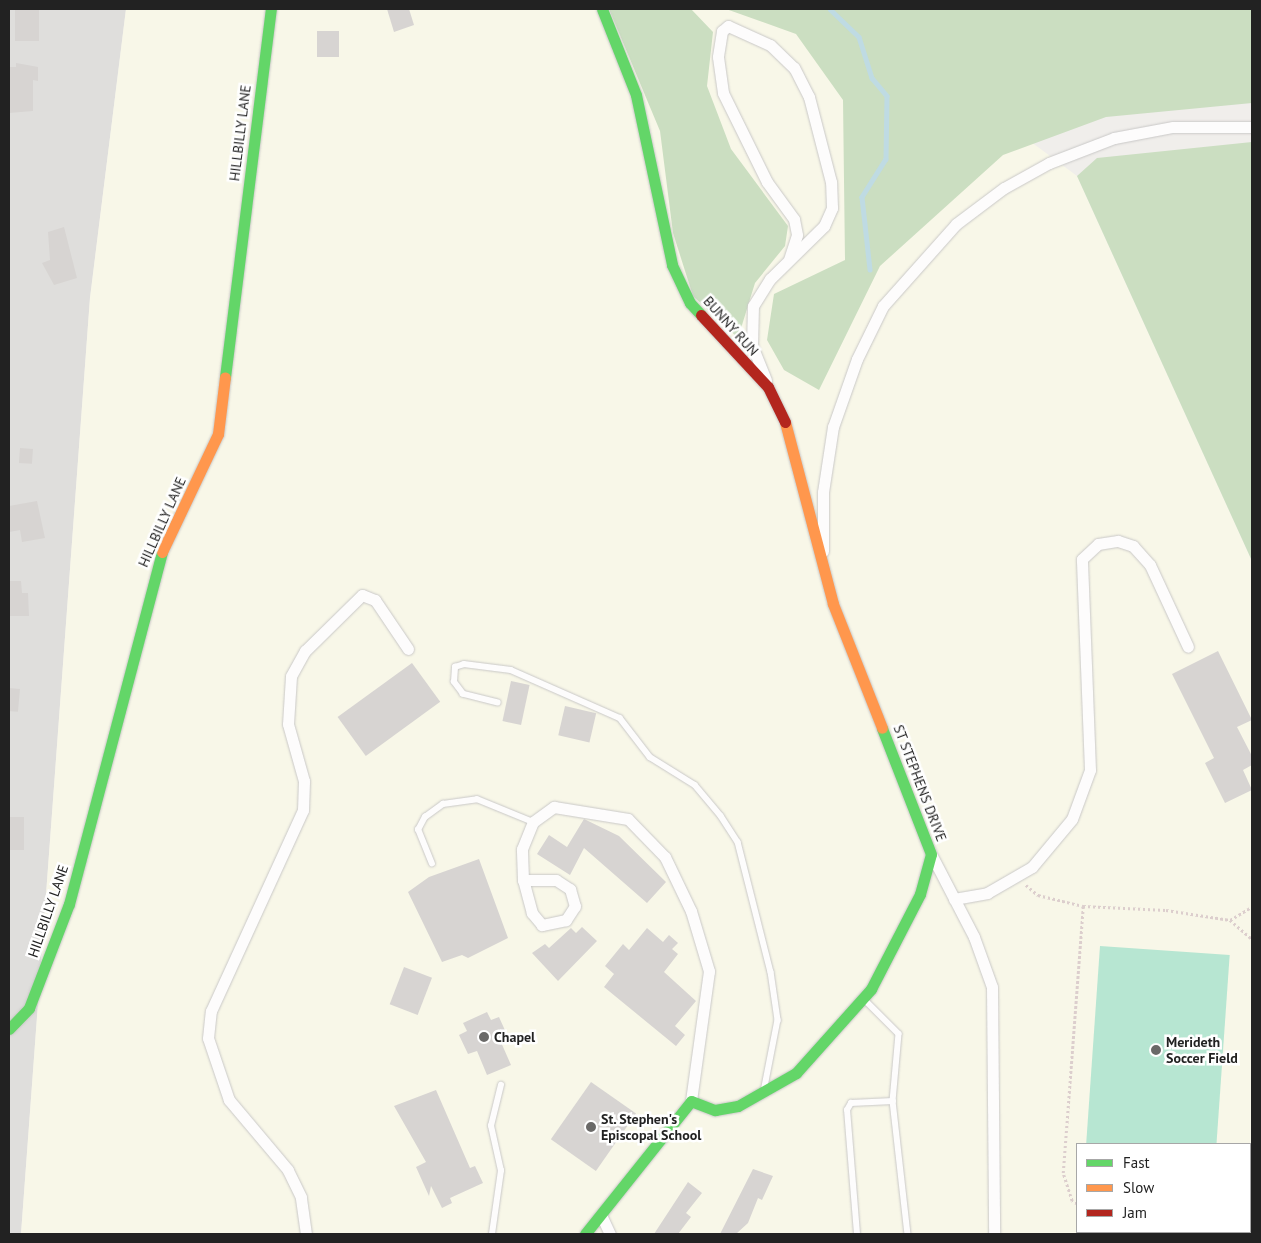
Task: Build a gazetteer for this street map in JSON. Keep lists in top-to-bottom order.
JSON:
{
  "streets": {
    "street": ["HILLBILLY LANE", "BUNNY RUN", "ST STEPHENS DRIVE"]
  },
  "crossings": [
    ["BUNNY RUN", "ST STEPHENS DRIVE"]
  ],
  "places": ["Chapel", "Merideth Soccer Field", "St. Stephen's Episcopal School"],
  "legend": ["Fast", "Slow", "Jam"]
}
